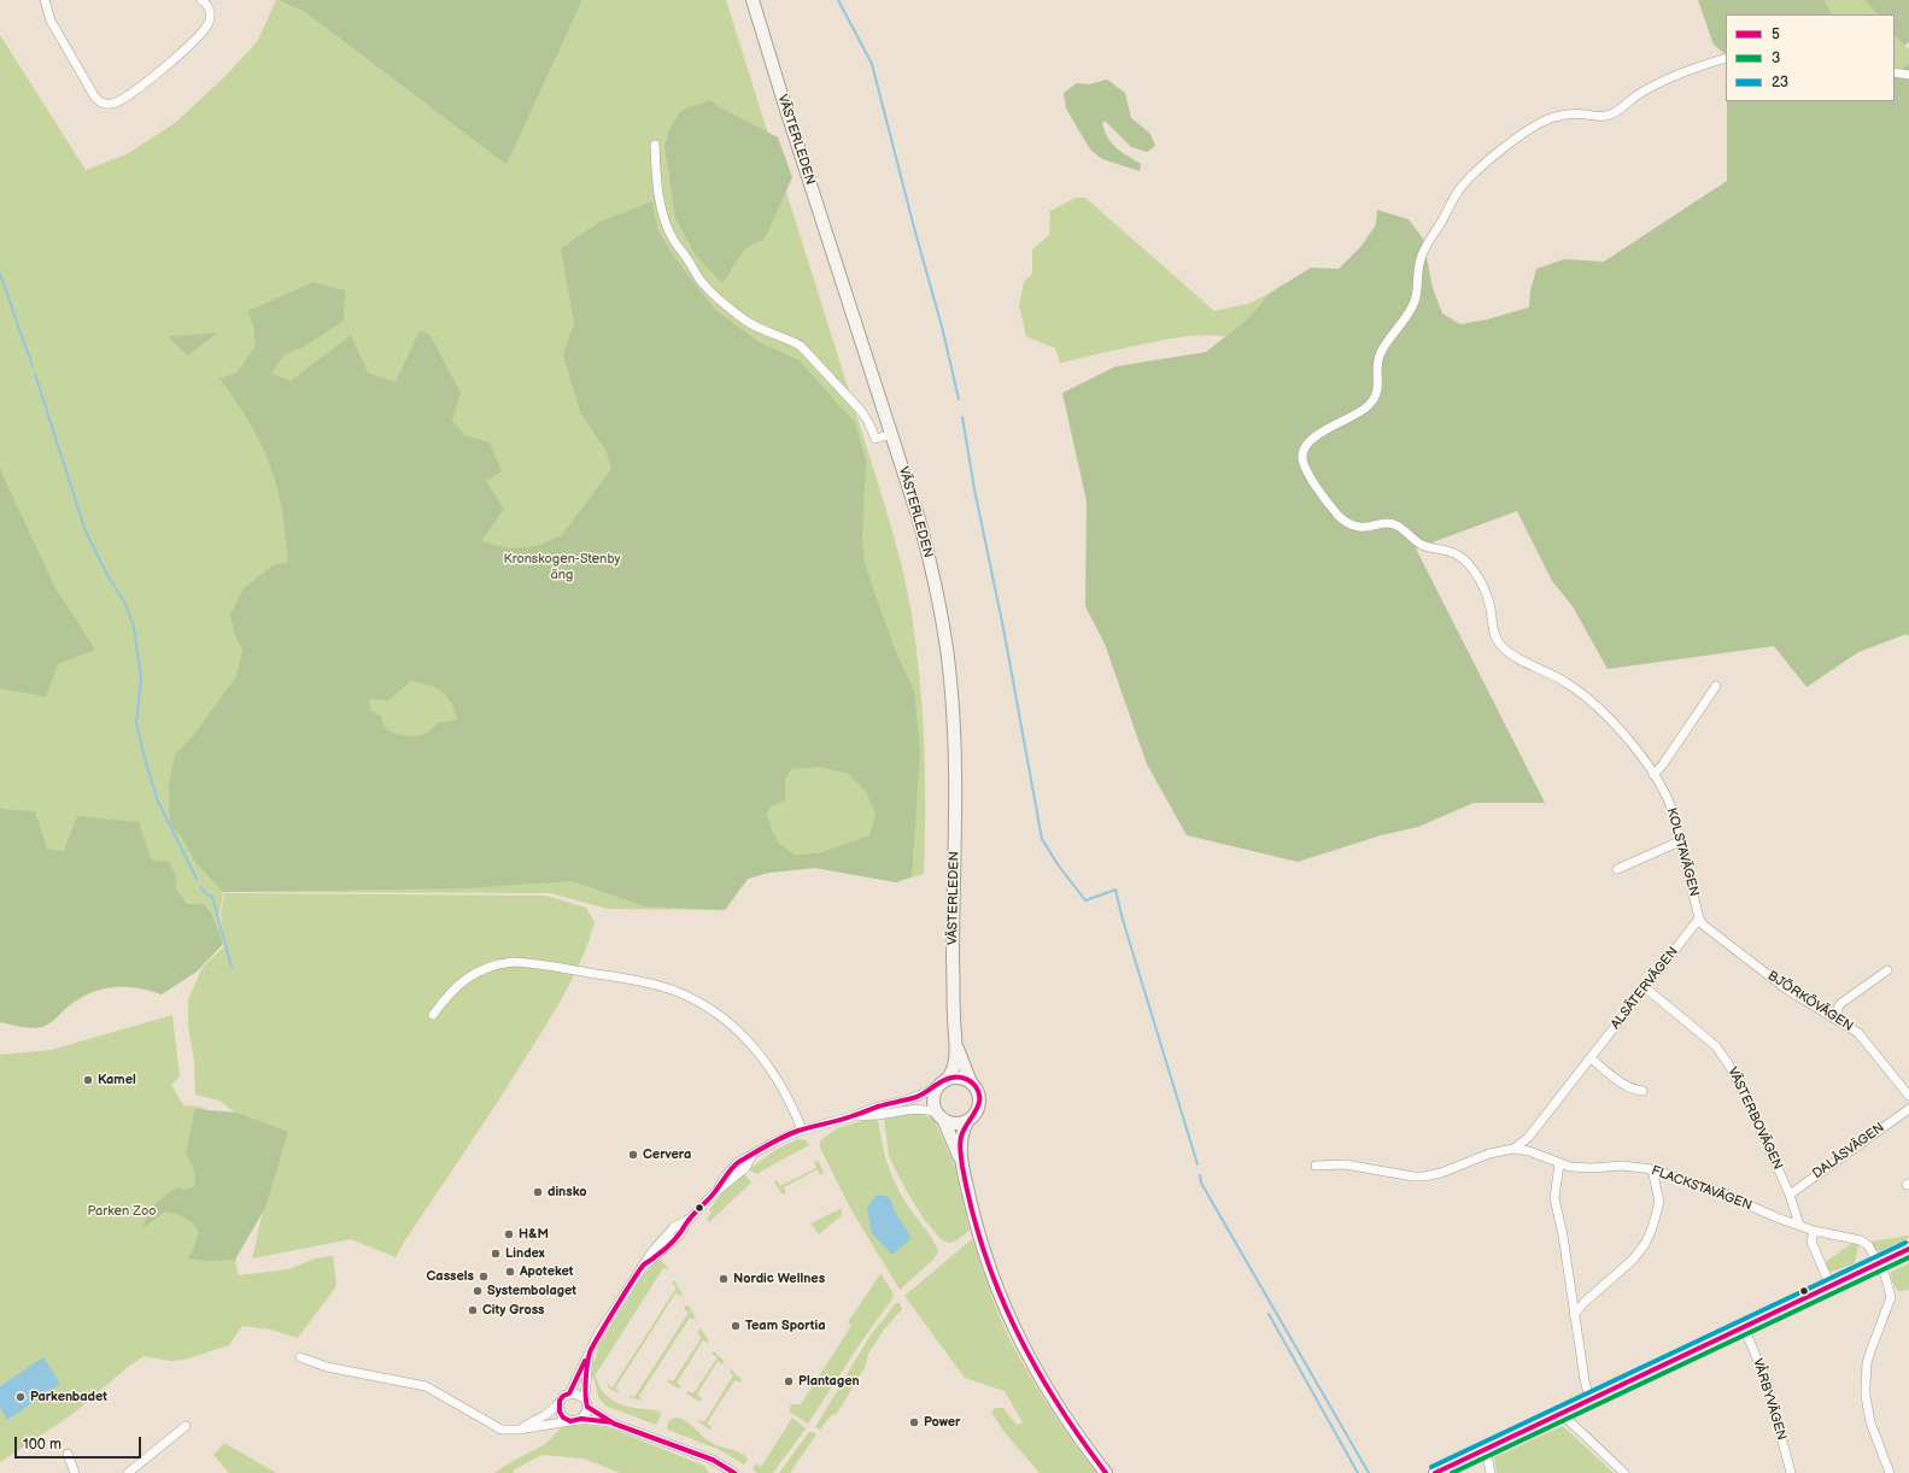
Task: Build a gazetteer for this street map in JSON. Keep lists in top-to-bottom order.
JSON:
{
  "streets": {
    "main road": ["VÄSTERLEDEN"],
    "street": [
      "KOLSTAVÄGEN",
      "ALSÄTERVÄGEN",
      "BJÖRKÖVÄGEN",
      "VÄSTERBOVÄGEN",
      "DALÅSVÄGEN",
      "FLACKSTAVÄGEN",
      "VÅRBYVÄGEN"
    ]
  },
  "crossings": [
    ["KOLSTAVÄGEN", "ALSÄTERVÄGEN"],
    ["KOLSTAVÄGEN", "BJÖRKÖVÄGEN"],
    ["ALSÄTERVÄGEN", "BJÖRKÖVÄGEN"],
    ["ALSÄTERVÄGEN", "VÄSTERBOVÄGEN"],
    ["ALSÄTERVÄGEN", "FLACKSTAVÄGEN"],
    ["VÄSTERBOVÄGEN", "DALÅSVÄGEN"],
    ["VÄSTERBOVÄGEN", "FLACKSTAVÄGEN"]
  ],
  "parks": ["Kronskogen-Stenby äng", "Parken Zoo"],
  "places": [
    "Kamel",
    "Cervera",
    "dinsko",
    "H&M",
    "Lindex",
    "Apoteket",
    "Cassels",
    "Nordic Wellnes",
    "Systembolaget",
    "City Gross",
    "Team Sportia",
    "Plantagen",
    "Parkenbadet",
    "Power"
  ],
  "lines": ["transit line 5", "transit line 23", "transit line 3"],
  "legend": ["5", "3", "23"],
  "scale_bar": "100 m"
}
